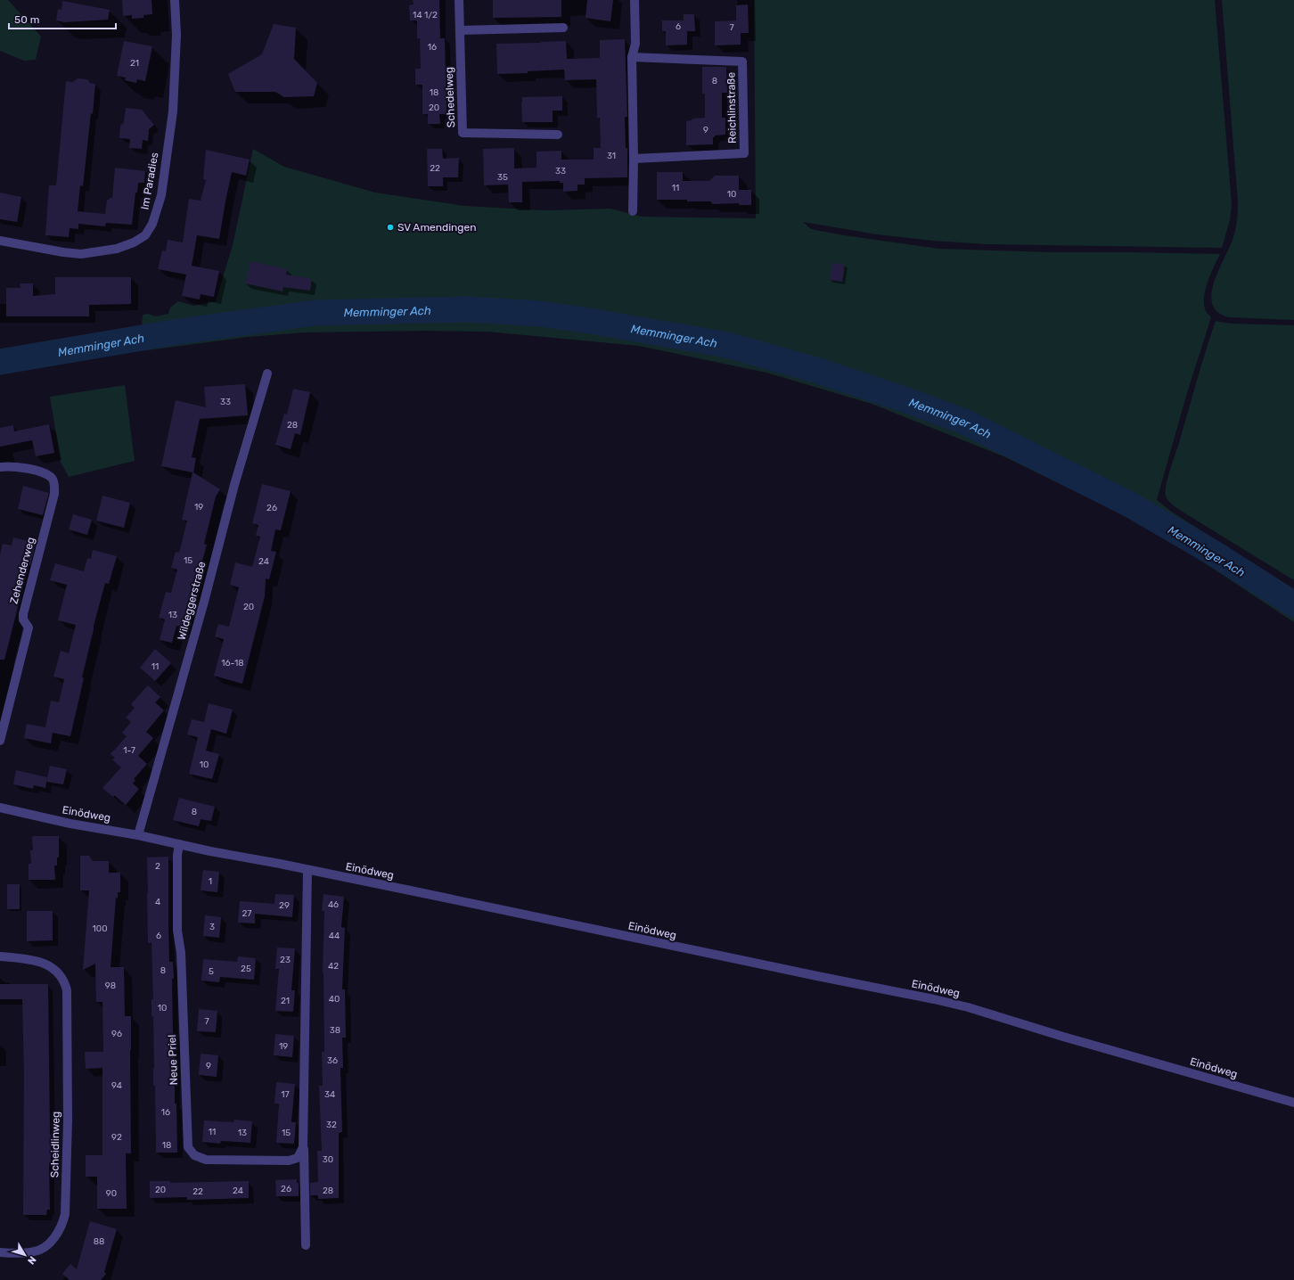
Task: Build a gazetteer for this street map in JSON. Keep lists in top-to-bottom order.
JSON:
{
  "streets": {
    "street": [
      "Schedelweg",
      "Reichlinstraße",
      "Im Paradies",
      "Zehenderweg",
      "Wildeggerstraße",
      "Einödweg",
      "Neue Priel",
      "Scheidlinweg"
    ]
  },
  "crossings": [
    ["Wildeggerstraße", "Einödweg"],
    ["Einödweg", "Neue Priel"]
  ],
  "water": ["Memminger Ach"],
  "places": ["SV Amendingen"],
  "house_numbers": [
    "14 1/2",
    "6",
    "7",
    "16",
    "21",
    "8",
    "18",
    "20",
    "9",
    "31",
    "22",
    "33",
    "35",
    "11",
    "10",
    "33",
    "28",
    "19",
    "26",
    "15",
    "24",
    "20",
    "13",
    "16-18",
    "11",
    "1-7",
    "10",
    "8",
    "2",
    "1",
    "4",
    "46",
    "29",
    "27",
    "3",
    "100",
    "6",
    "44",
    "23",
    "42",
    "25",
    "8",
    "5",
    "98",
    "40",
    "21",
    "10",
    "7",
    "38",
    "96",
    "19",
    "36",
    "9",
    "94",
    "17",
    "34",
    "16",
    "32",
    "11",
    "13",
    "15",
    "92",
    "18",
    "30",
    "26",
    "20",
    "24",
    "28",
    "22",
    "90",
    "88"
  ],
  "scale_bar": "50 m",
  "north": "bottom right"
}
